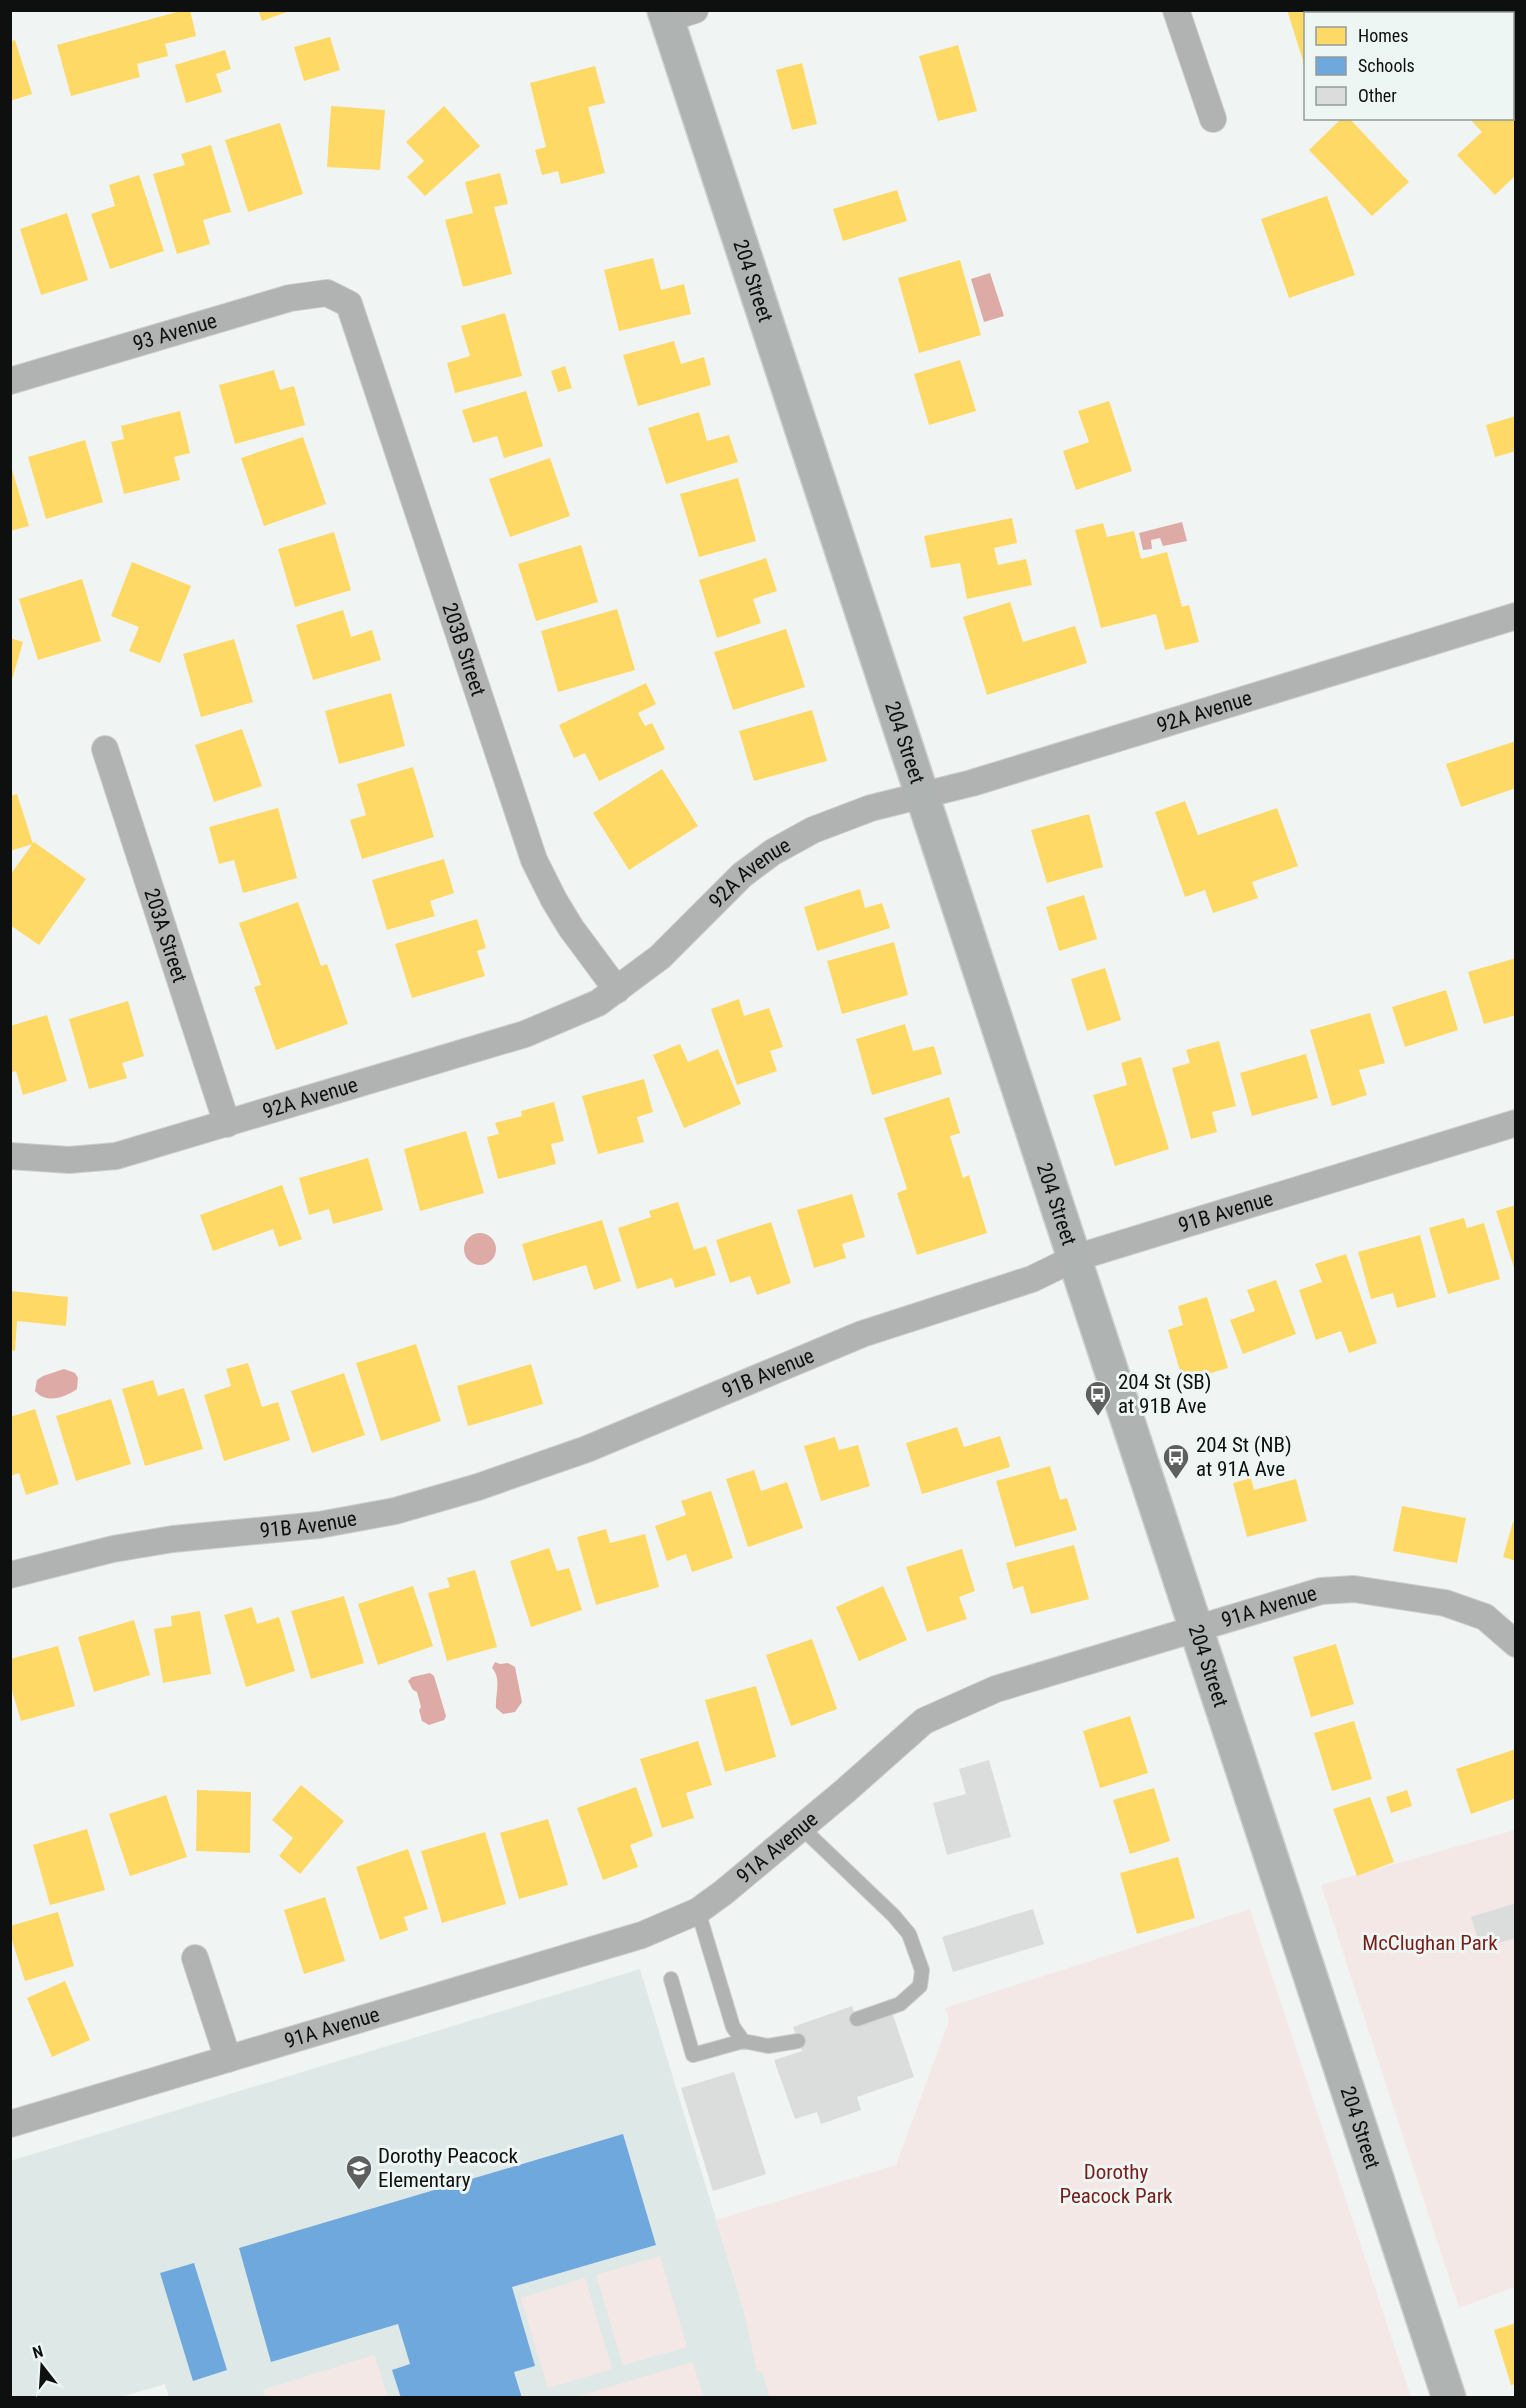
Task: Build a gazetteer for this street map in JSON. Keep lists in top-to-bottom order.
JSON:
{
  "streets": {
    "street": [
      "204 Street",
      "93 Avenue",
      "203B Street",
      "92A Avenue",
      "203A Street",
      "91B Avenue",
      "91A Avenue"
    ]
  },
  "crossings": [
    ["204 Street", "92A Avenue"],
    ["204 Street", "91B Avenue"],
    ["204 Street", "91A Avenue"],
    ["93 Avenue", "203B Street"],
    ["203B Street", "92A Avenue"],
    ["92A Avenue", "203A Street"]
  ],
  "parks": ["McClughan Park", "Dorothy Peacock Park"],
  "places": {
    "bus stop": ["204 St (SB) at 91B Ave", "204 St (NB) at 91A Ave"],
    "school or university": ["Dorothy Peacock Elementary"]
  },
  "legend": ["Homes", "Schools", "Other"],
  "north": "top"
}
